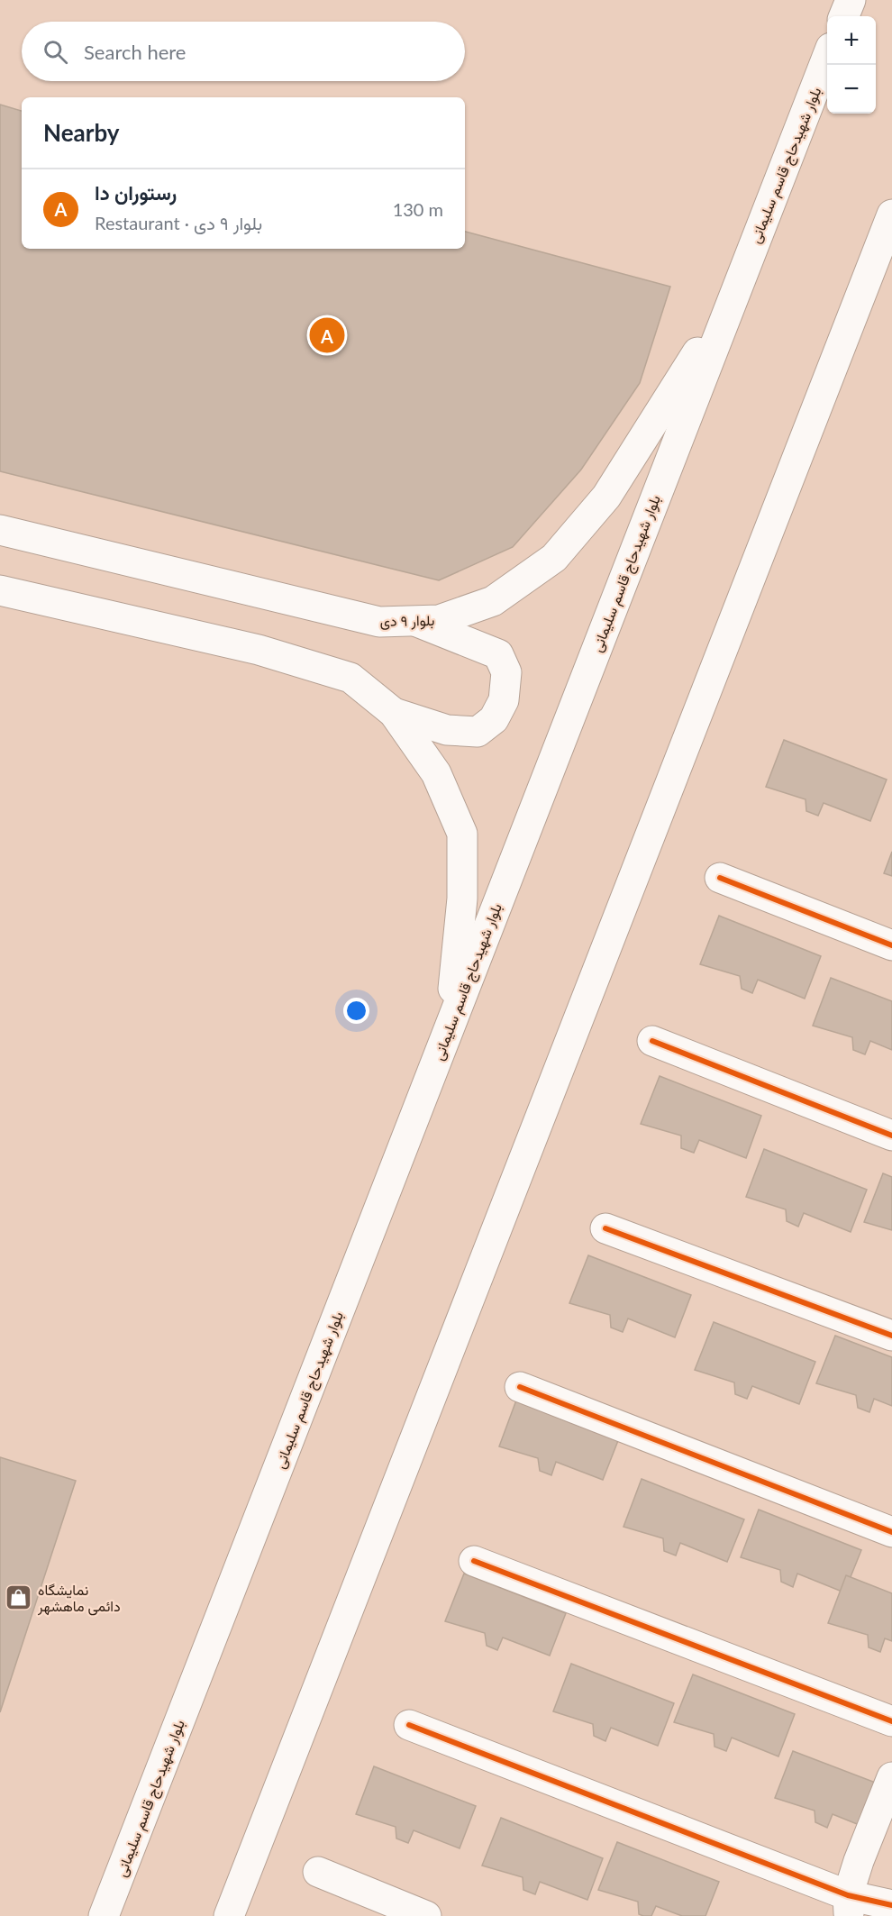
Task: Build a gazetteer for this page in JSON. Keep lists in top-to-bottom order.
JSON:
{
  "streets": {
    "main road": ["بلوار شهیدحاج قاسم سلیمانی", "بلوار ۹ دی"]
  },
  "crossings": [
    ["بلوار شهیدحاج قاسم سلیمانی", "بلوار ۹ دی"]
  ],
  "places": {
    "shop": ["نمایشگاه دائمی ماهشهر"]
  },
  "page": {
    "map_buttons": ["+", "−"],
    "search": "Search here",
    "heading": "Nearby",
    "list": [
      {
        "mark": "A",
        "name": "رستوران دا",
        "note": "Restaurant · بلوار ۹ دی",
        "value": "130 m"
      }
    ],
    "pins": "A"
  }
}
